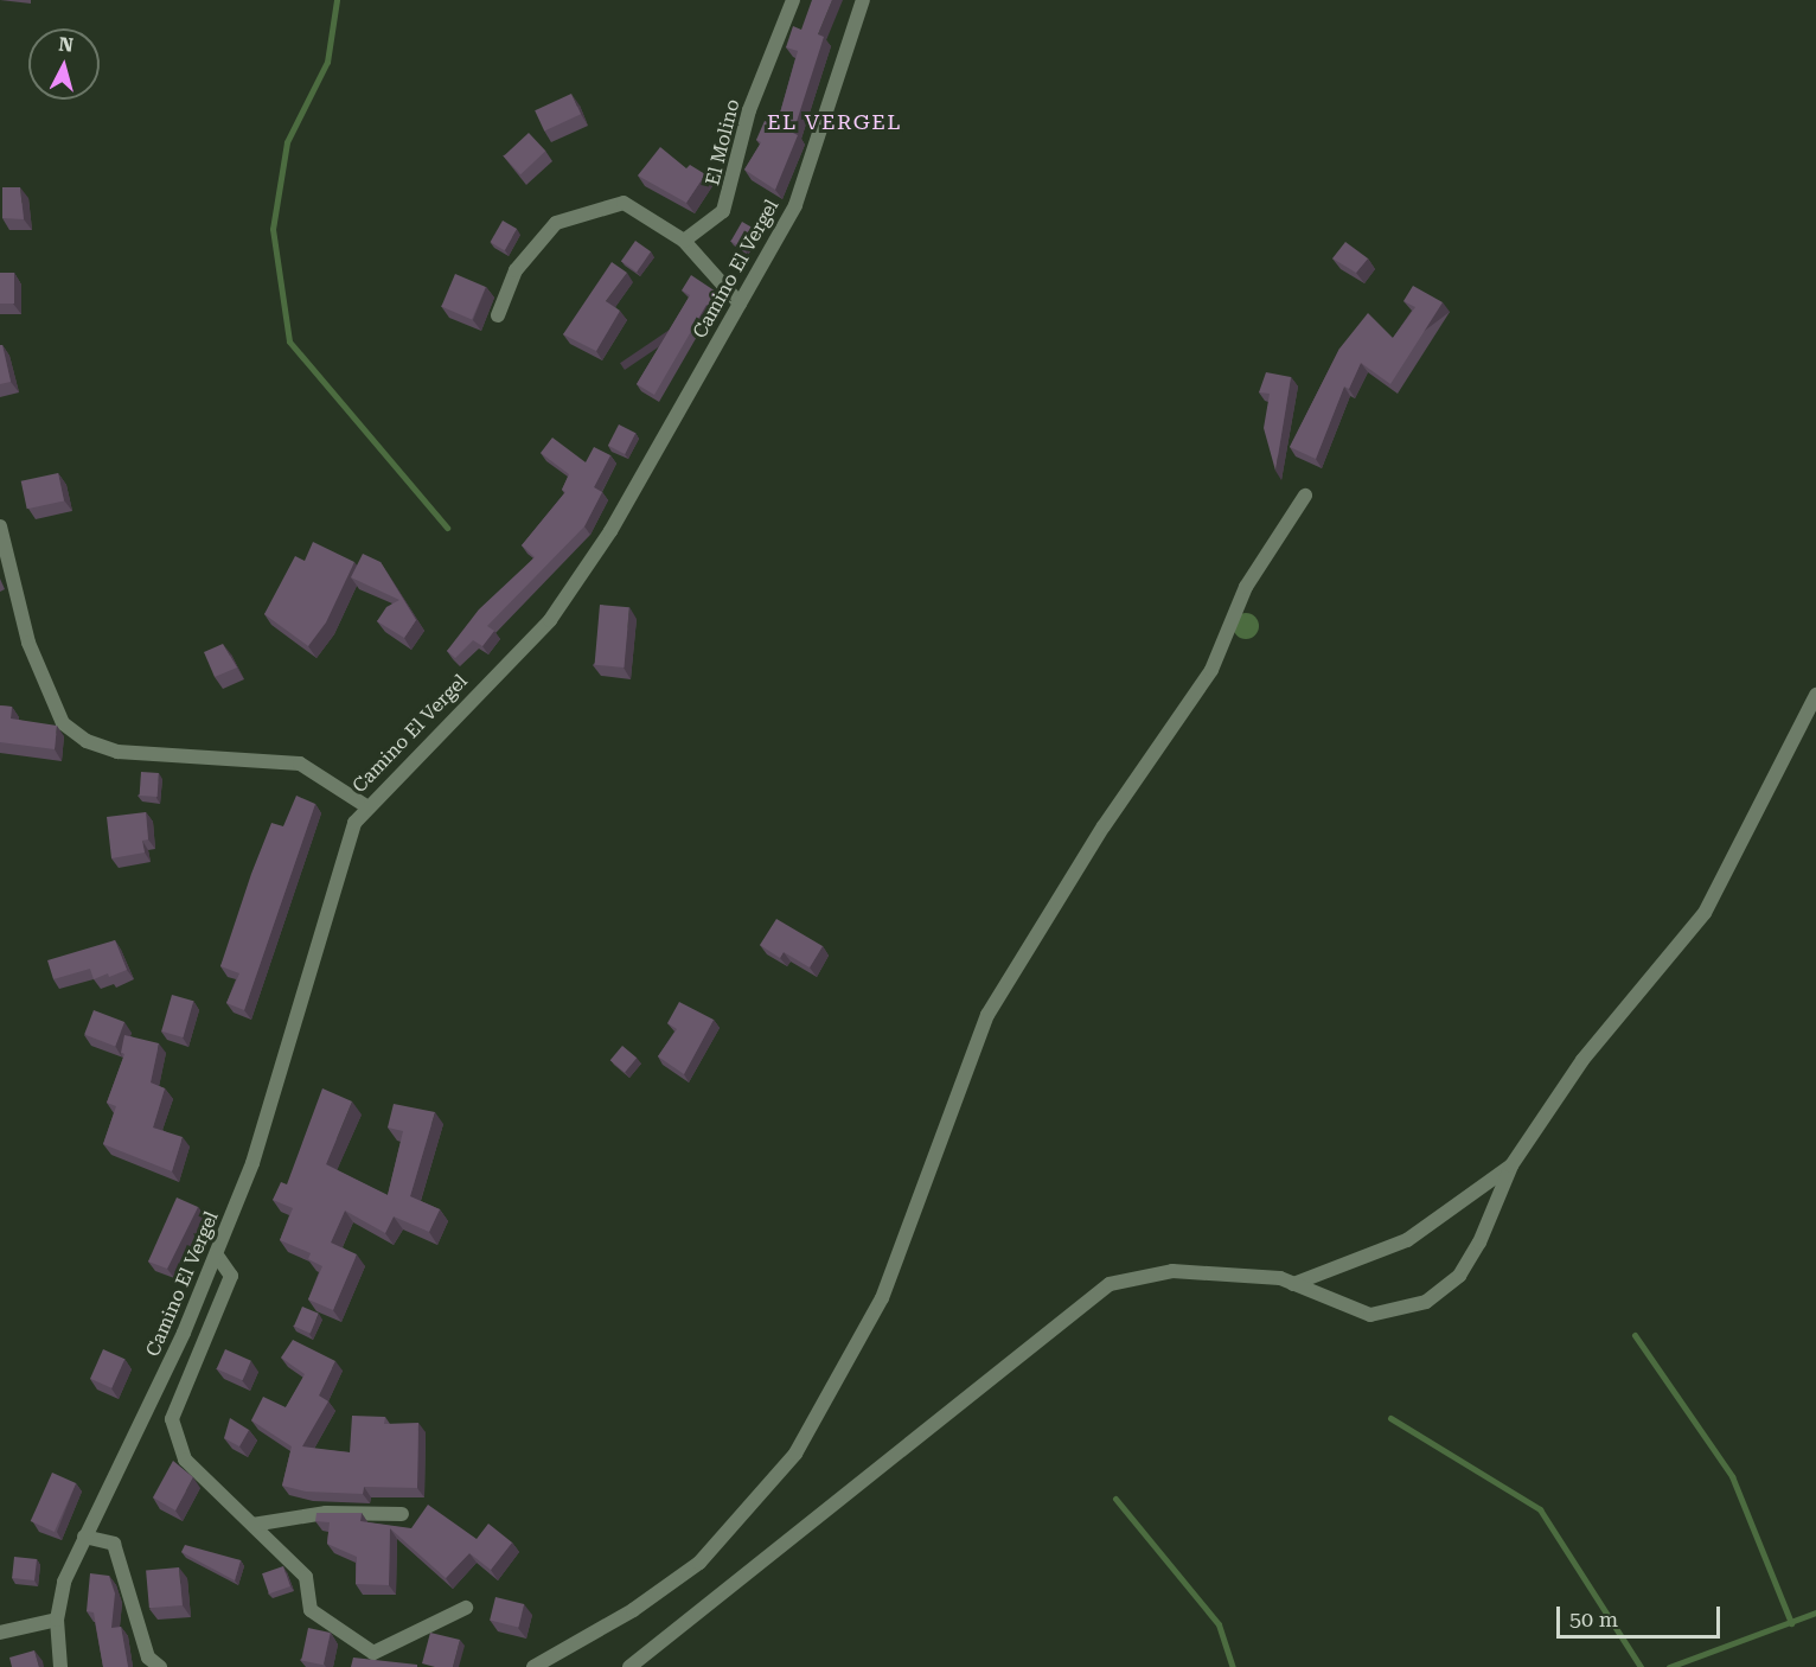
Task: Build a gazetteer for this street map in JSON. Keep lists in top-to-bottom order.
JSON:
{
  "streets": {
    "street": ["El Molino", "Camino El Vergel"]
  },
  "districts": ["EL VERGEL"],
  "scale_bar": "50 m",
  "north": "top"
}
